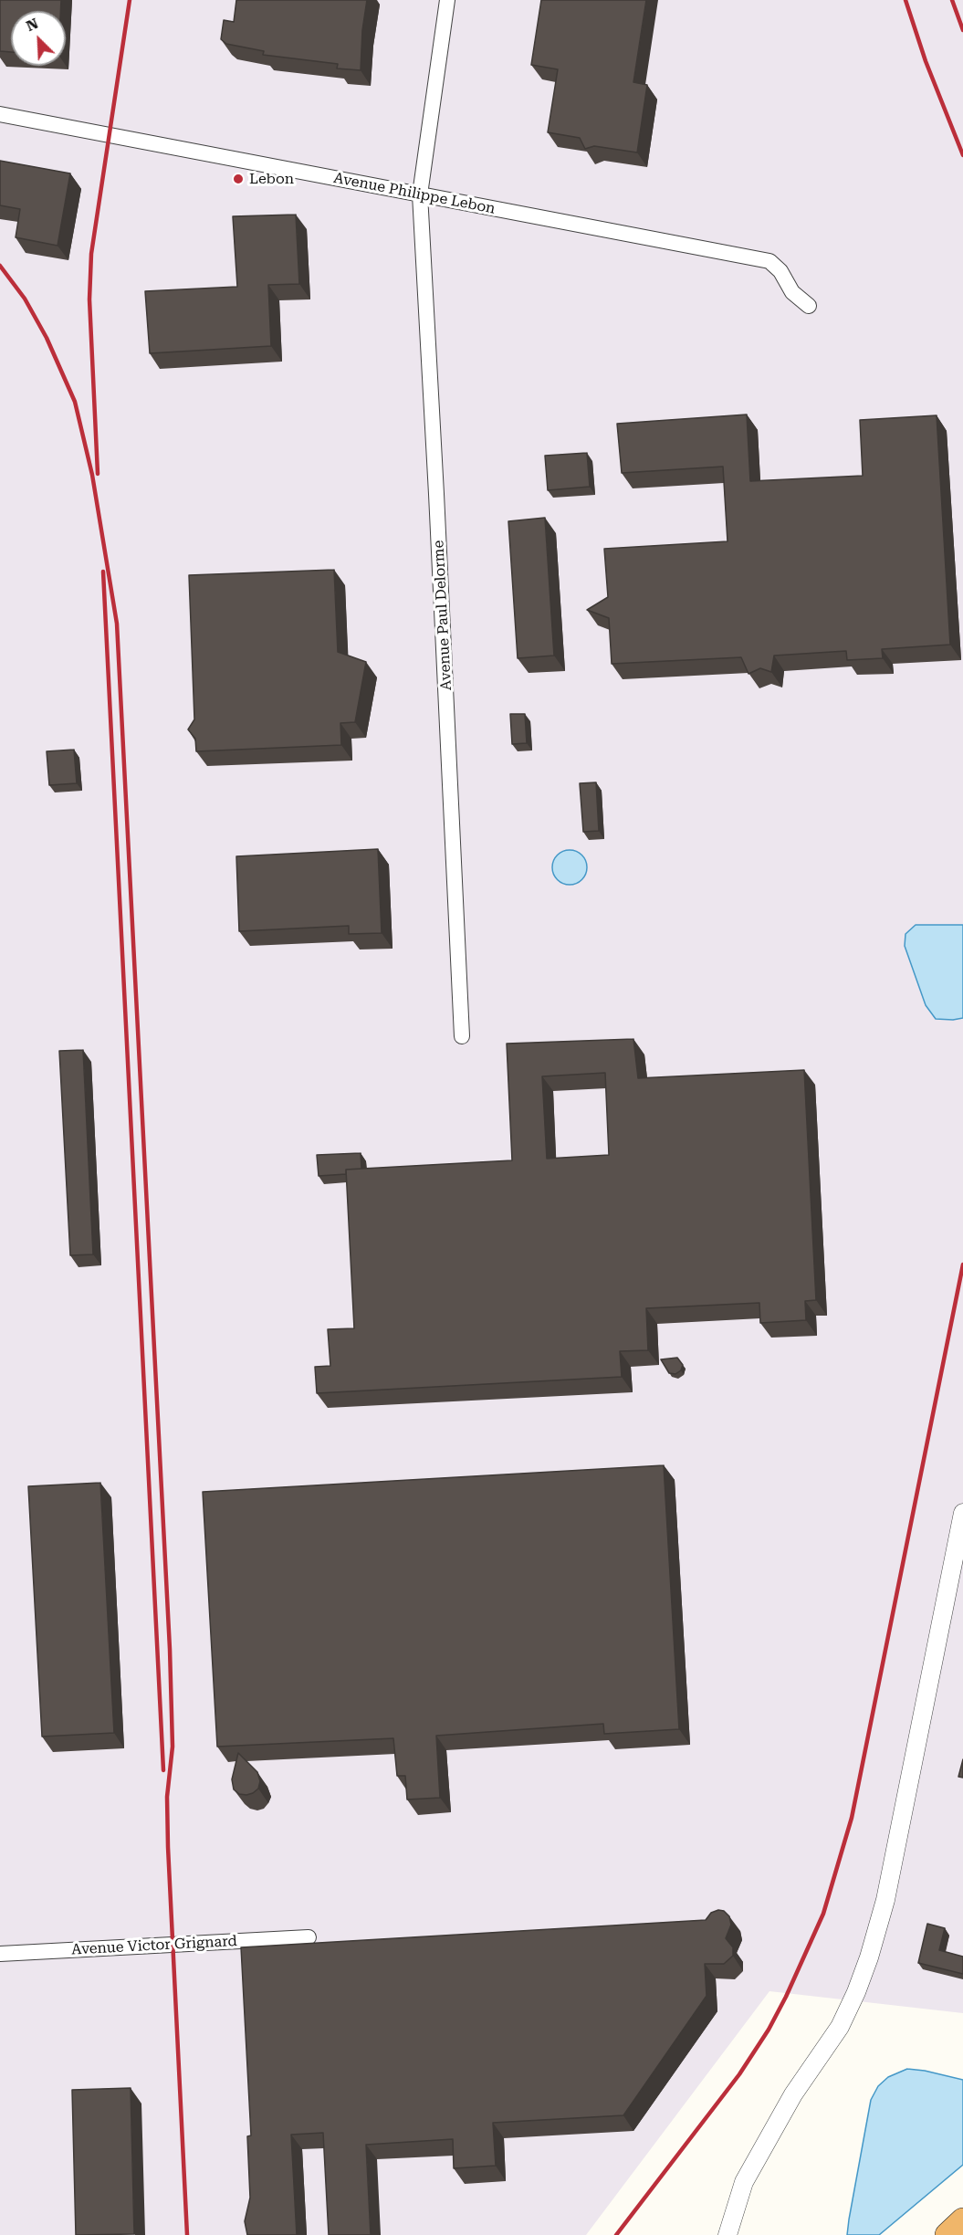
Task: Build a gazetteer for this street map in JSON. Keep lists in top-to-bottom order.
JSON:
{
  "streets": {
    "street": ["Avenue Philippe Lebon", "Avenue Paul Delorme", "Avenue Victor Grignard"]
  },
  "crossings": [
    ["Avenue Philippe Lebon", "Avenue Paul Delorme"]
  ],
  "places": ["Lebon"],
  "north": "top left"
}
